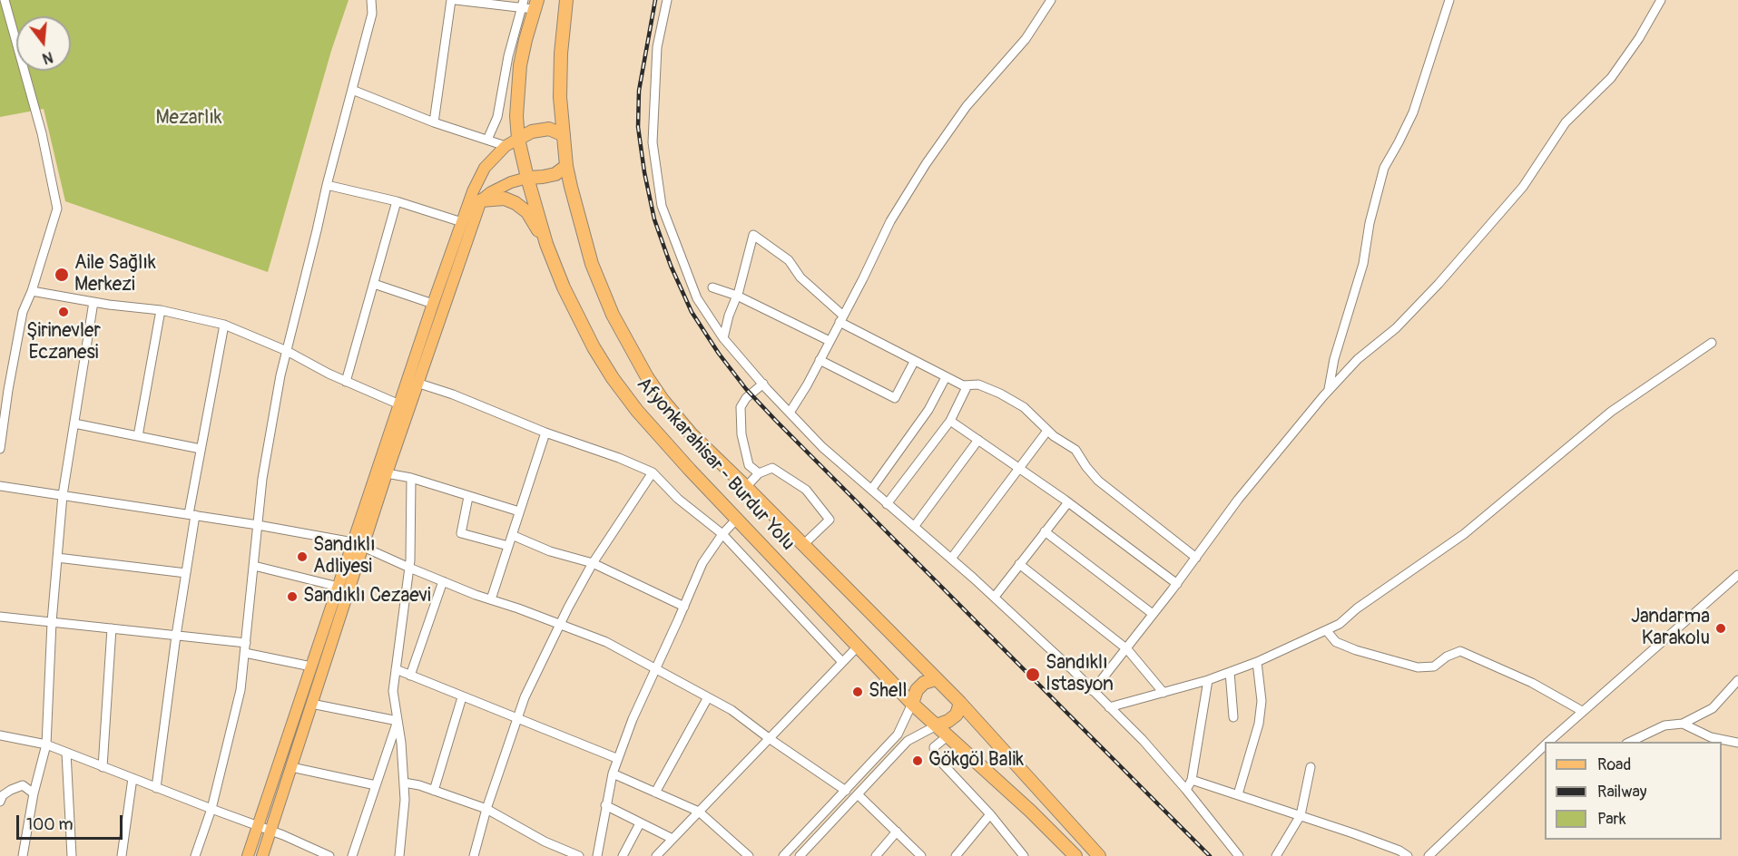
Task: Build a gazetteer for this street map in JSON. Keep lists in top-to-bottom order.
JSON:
{
  "streets": {
    "highway": ["Afyonkarahisar - Burdur Yolu"]
  },
  "parks": ["Mezarlık"],
  "places": [
    "Aile Sağlık Merkezi",
    "Şirinevler Eczanesi",
    "Sandıklı Adliyesi",
    "Sandıklı Cezaevi",
    "Jandarma Karakolu",
    "Sandıklı Istasyon",
    "Shell",
    "Gökgöl Balik"
  ],
  "legend": ["Road", "Railway", "Park"],
  "scale_bar": "100 m",
  "north": "bottom"
}
